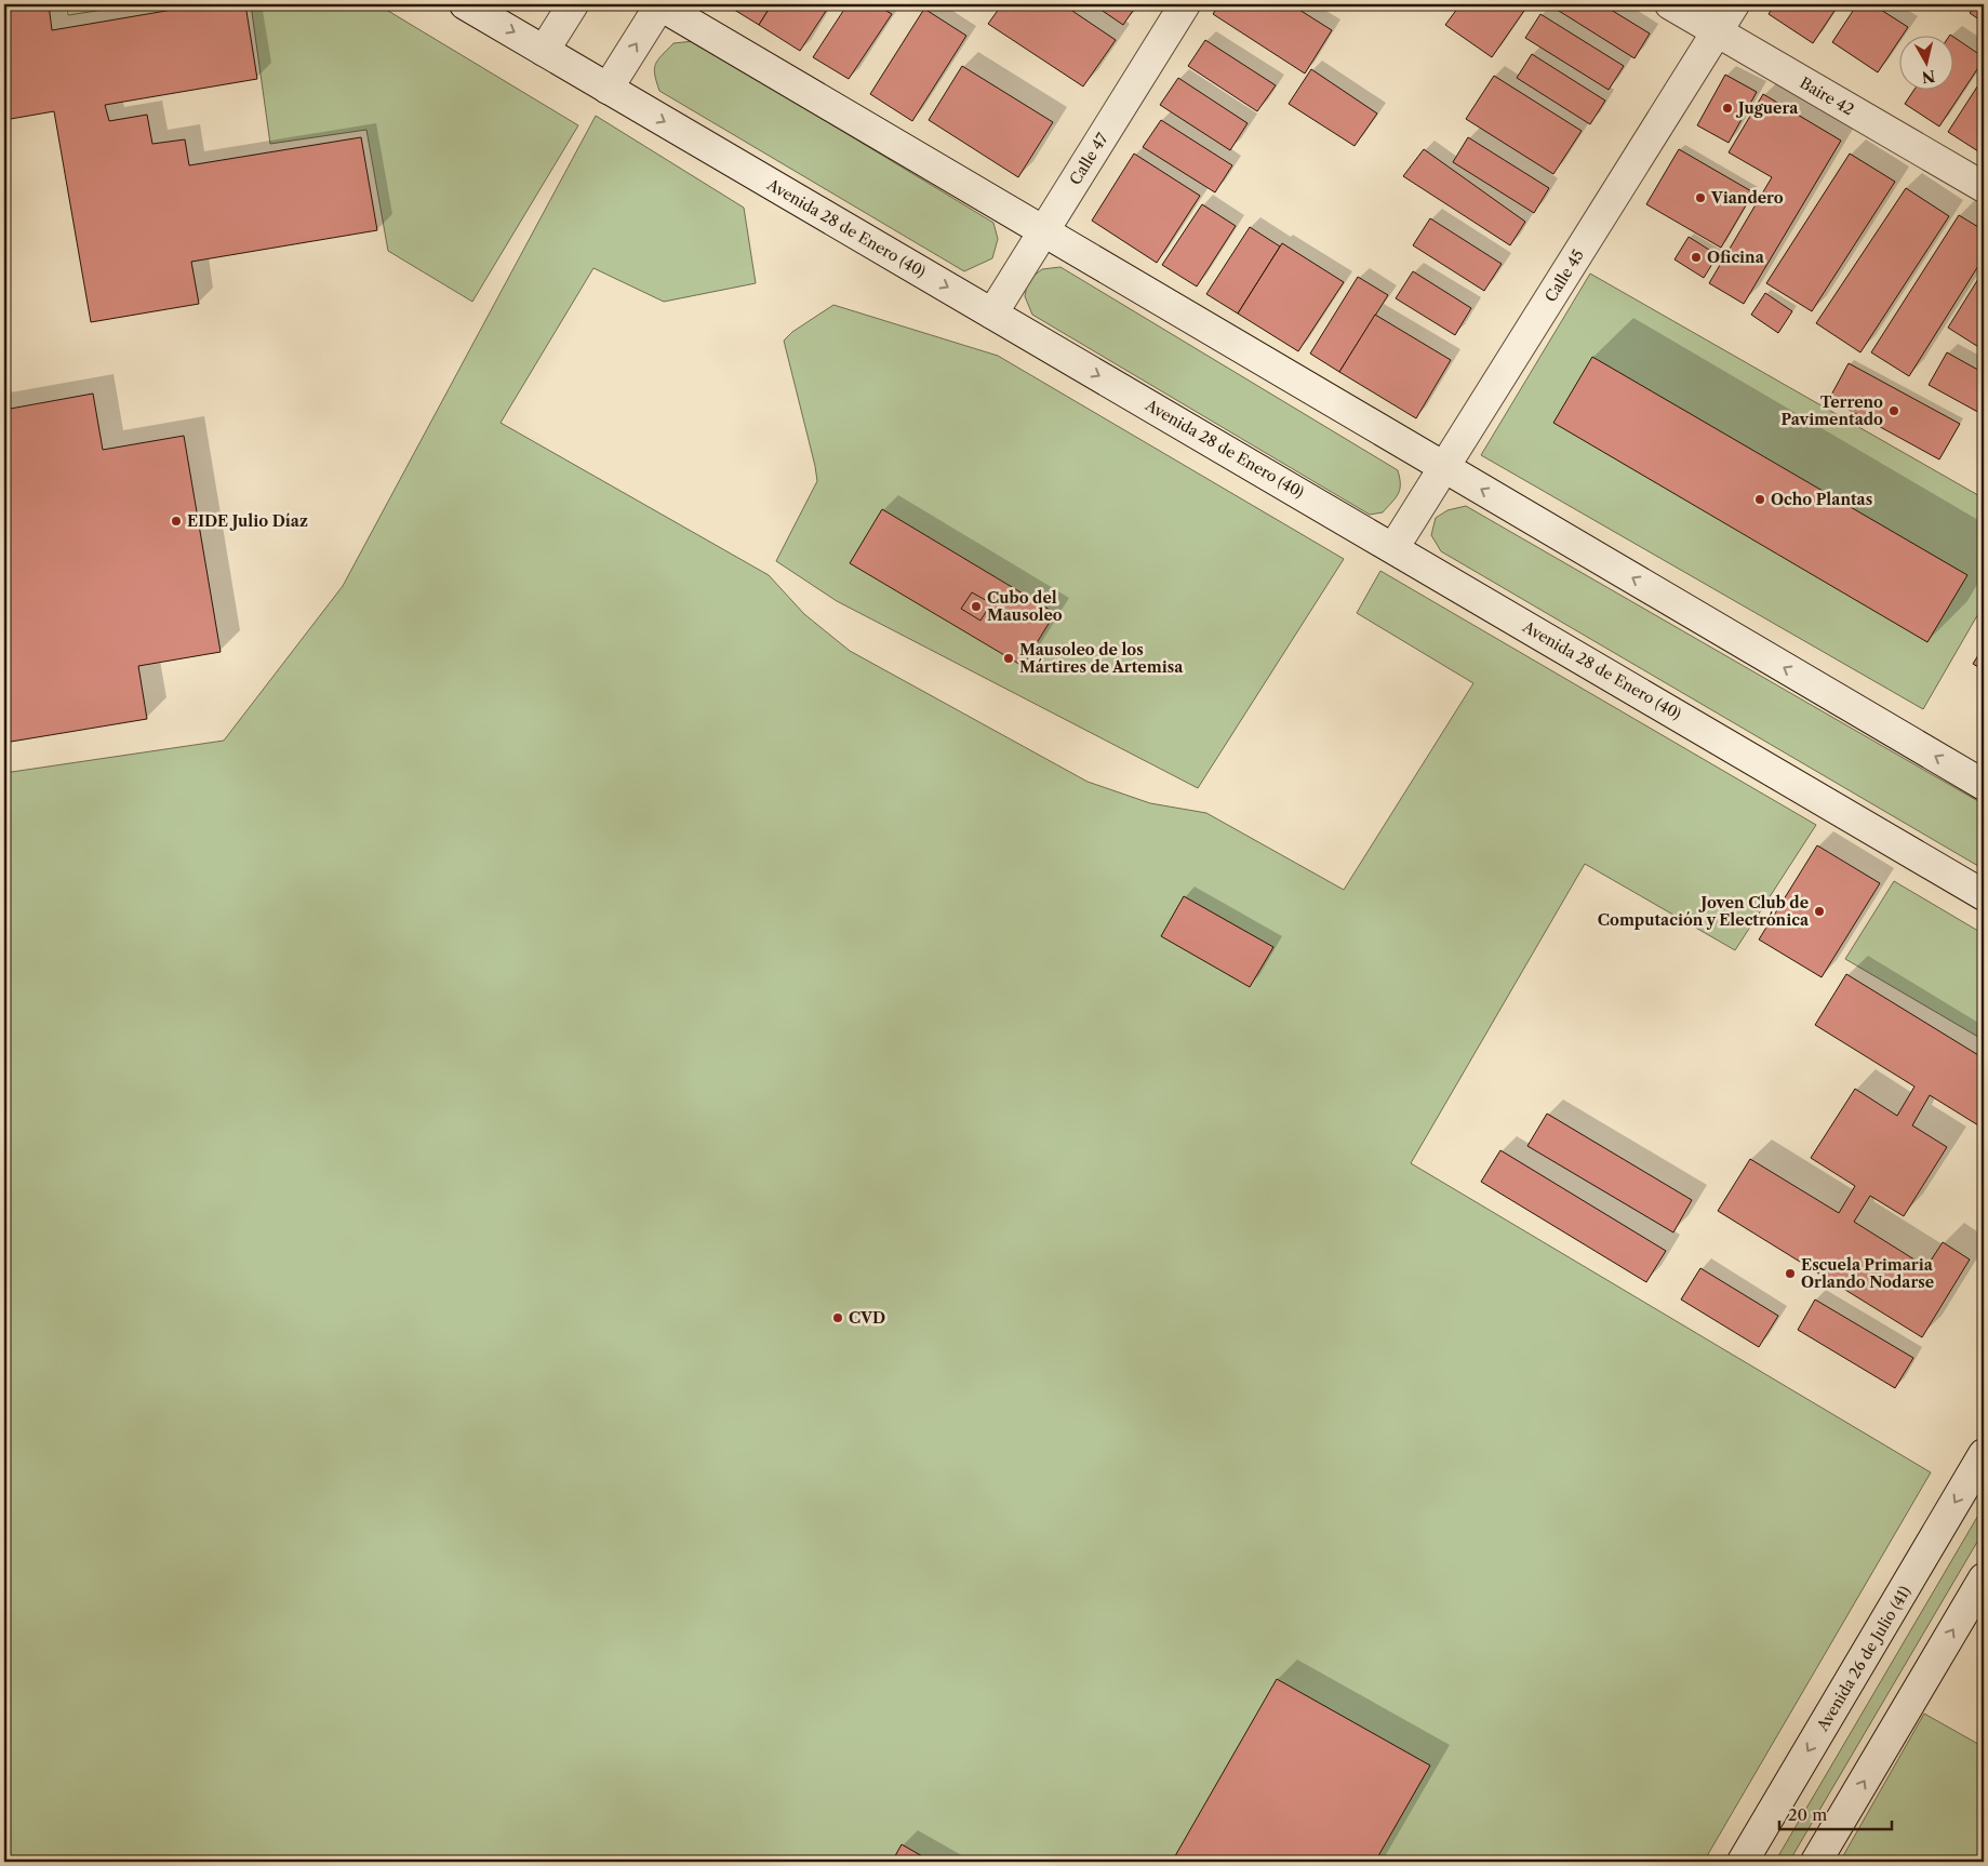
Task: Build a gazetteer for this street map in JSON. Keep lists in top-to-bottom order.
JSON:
{
  "streets": {
    "main road": [
      "Baire 42",
      "Calle 47",
      "Avenida 28 de Enero (40)",
      "Calle 45",
      "Avenida 26 de Julio (41)"
    ]
  },
  "crossings": [
    ["Baire 42", "Calle 45"],
    ["Calle 47", "Avenida 28 de Enero (40)"],
    ["Avenida 28 de Enero (40)", "Calle 45"]
  ],
  "places": [
    "Juguera",
    "Viandero",
    "Oficina",
    "Terreno Pavimentado",
    "Ocho Plantas",
    "EIDE Julio Díaz",
    "Cubo del Mausoleo",
    "Mausoleo de los Mártires de Artemisa",
    "Joven Club de Computación y Electrónica",
    "Escuela Primaria Orlando Nodarse",
    "CVD"
  ],
  "scale_bar": "20 m",
  "north": "bottom"
}
